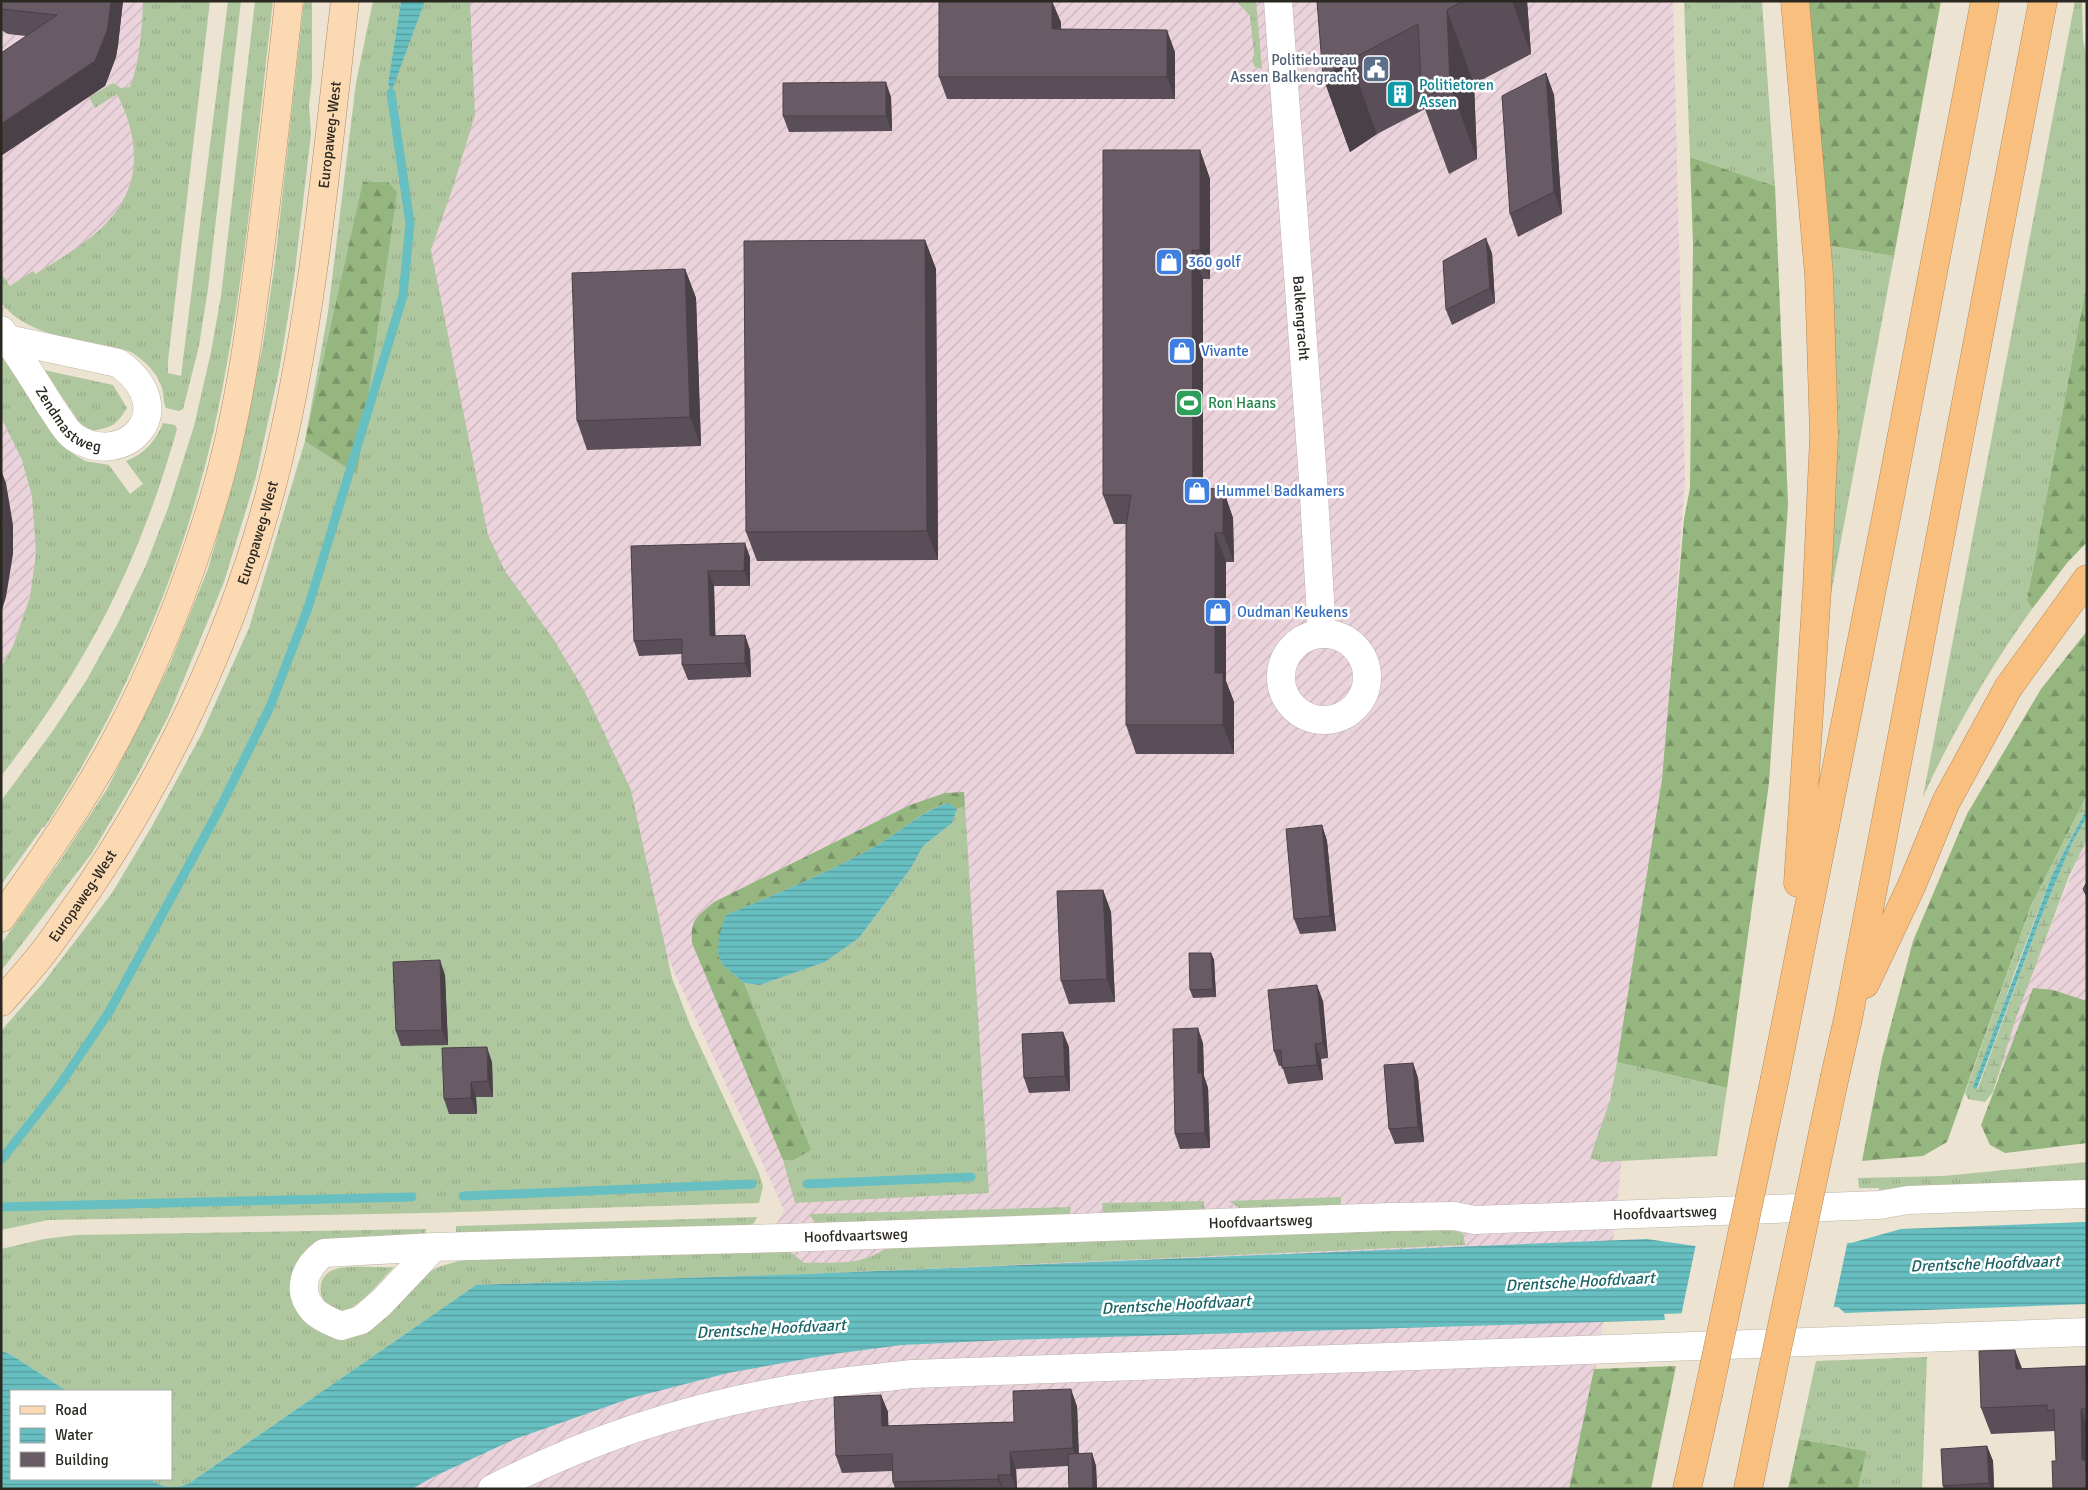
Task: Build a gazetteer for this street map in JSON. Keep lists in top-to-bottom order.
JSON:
{
  "streets": {
    "main road": ["Europaweg-West"],
    "street": ["Balkengracht", "Zendmastweg", "Hoofdvaartsweg"]
  },
  "water": ["Drentsche Hoofdvaart"],
  "places": {
    "public building": ["Politiebureau Assen Balkengracht"],
    "building": ["Politietoren Assen"],
    "shop": [
      "360 golf",
      "Vivante",
      "Hummel Badkamers",
      "Oudman Keukens"
    ],
    "sports": ["Ron Haans"]
  },
  "legend": ["Road", "Water", "Building"]
}
